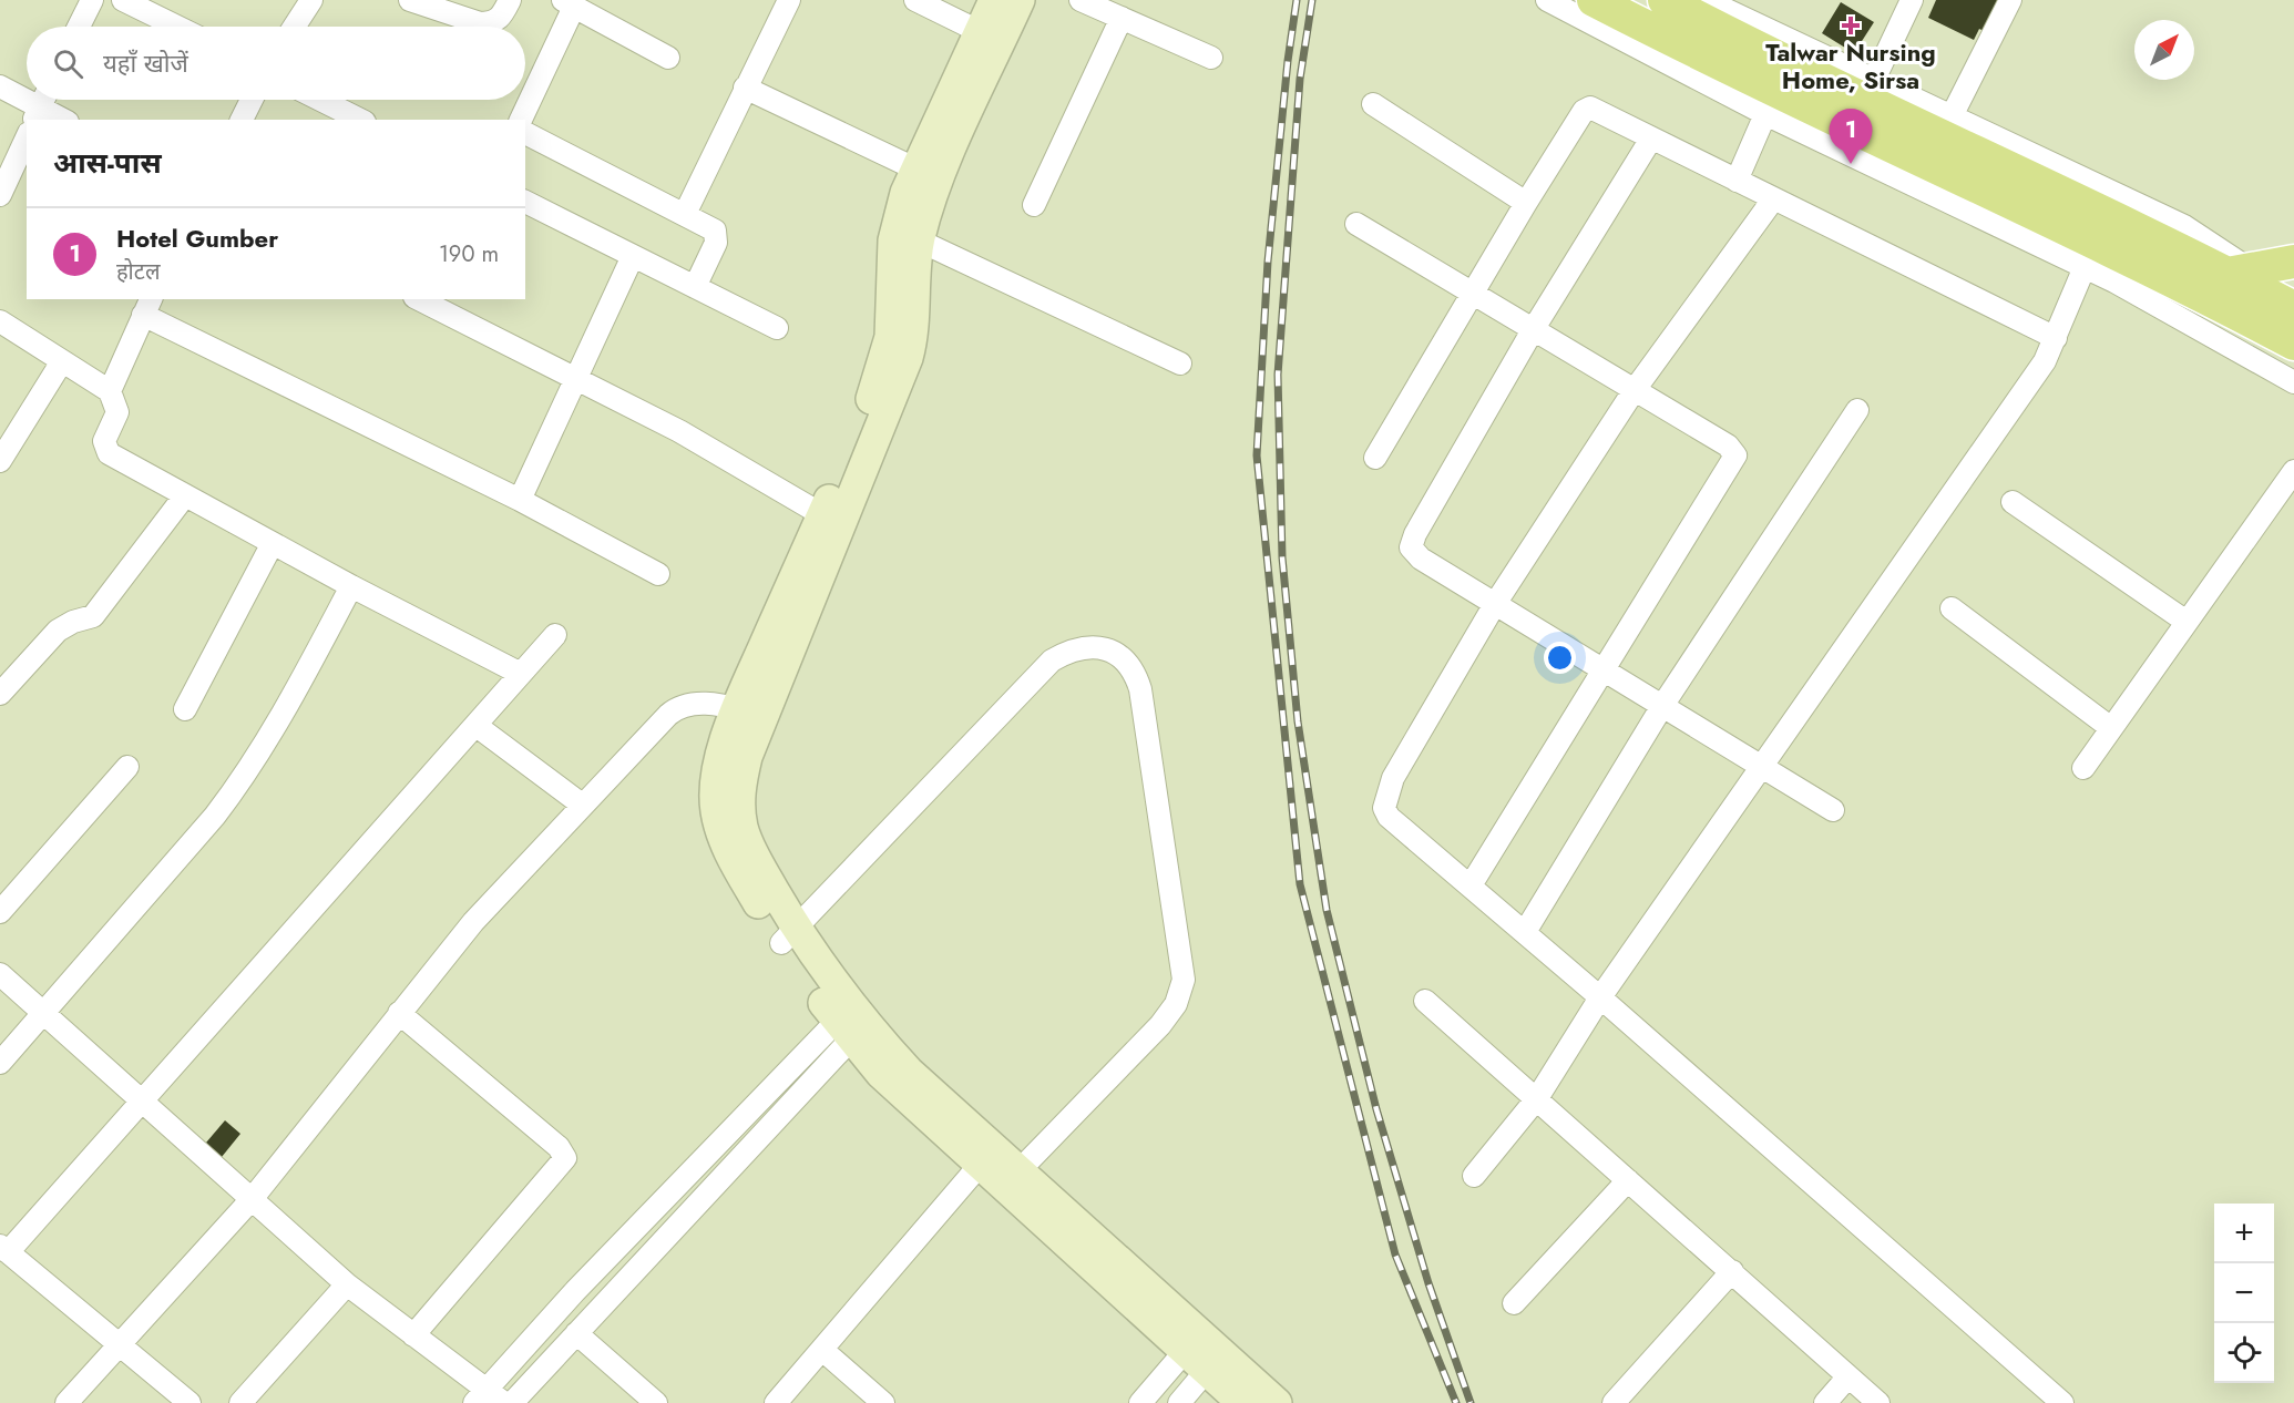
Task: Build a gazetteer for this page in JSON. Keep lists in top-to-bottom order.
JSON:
{
  "places": {
    "health": ["Talwar Nursing Home, Sirsa"]
  },
  "north": "top right",
  "page": {
    "search": "यहाँ खोजें",
    "pins": "1",
    "heading": "आस-पास",
    "list": [
      {
        "mark": "1",
        "name": "Hotel Gumber",
        "note": "होटल",
        "value": "190 m"
      }
    ],
    "map_buttons": ["+", "−"]
  }
}
